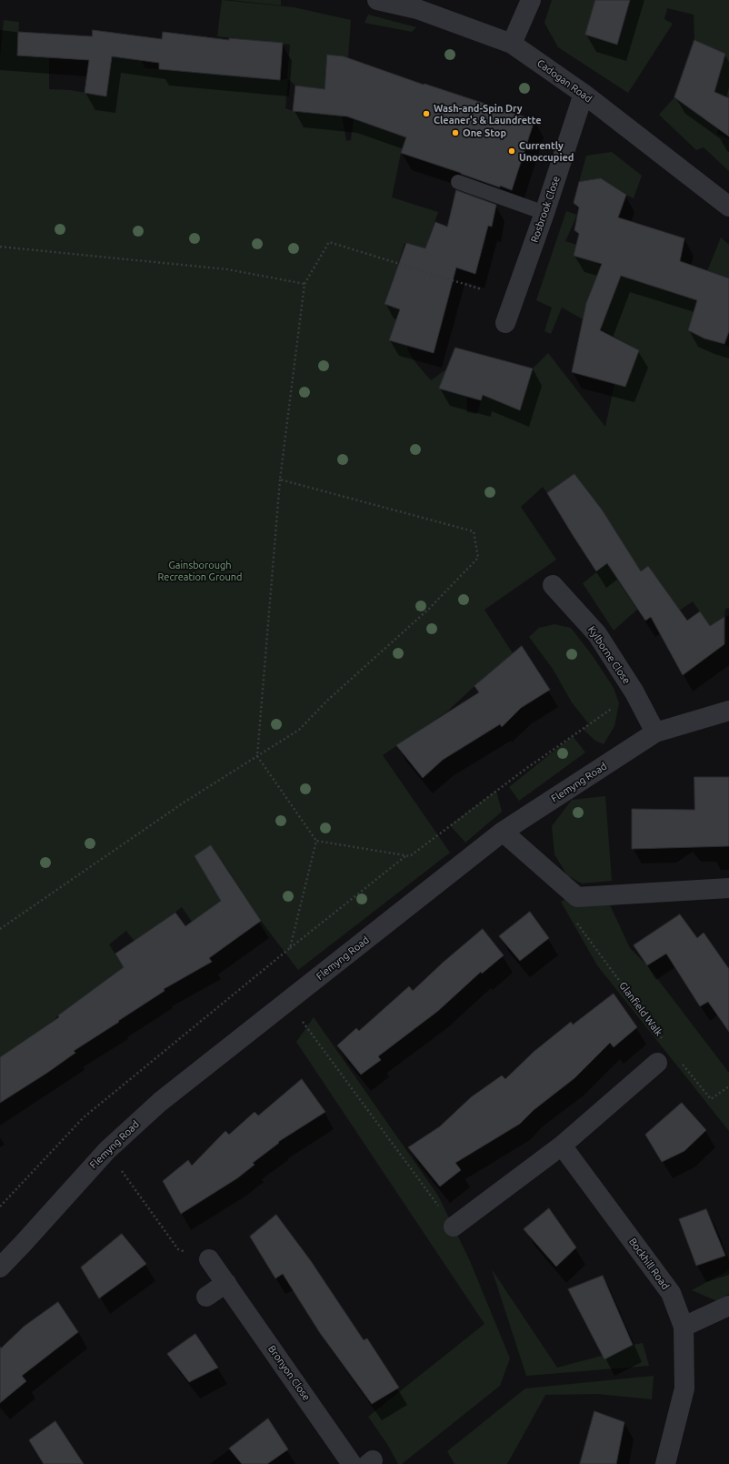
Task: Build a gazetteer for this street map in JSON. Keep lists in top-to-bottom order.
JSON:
{
  "streets": {
    "street": [
      "Cadogan Road",
      "Rosbrook Close",
      "Kylborne Close",
      "Flemyng Road",
      "Bockhill Road",
      "Bronyon Close"
    ],
    "path": ["Glanfield Walk"]
  },
  "crossings": [
    ["Cadogan Road", "Rosbrook Close"],
    ["Kylborne Close", "Flemyng Road"]
  ],
  "parks": ["Gainsborough Recreation Ground"],
  "places": ["Wash-and-Spin Dry Cleaner's & Laundrette", "One Stop", "Currently Unoccupied"]
}
